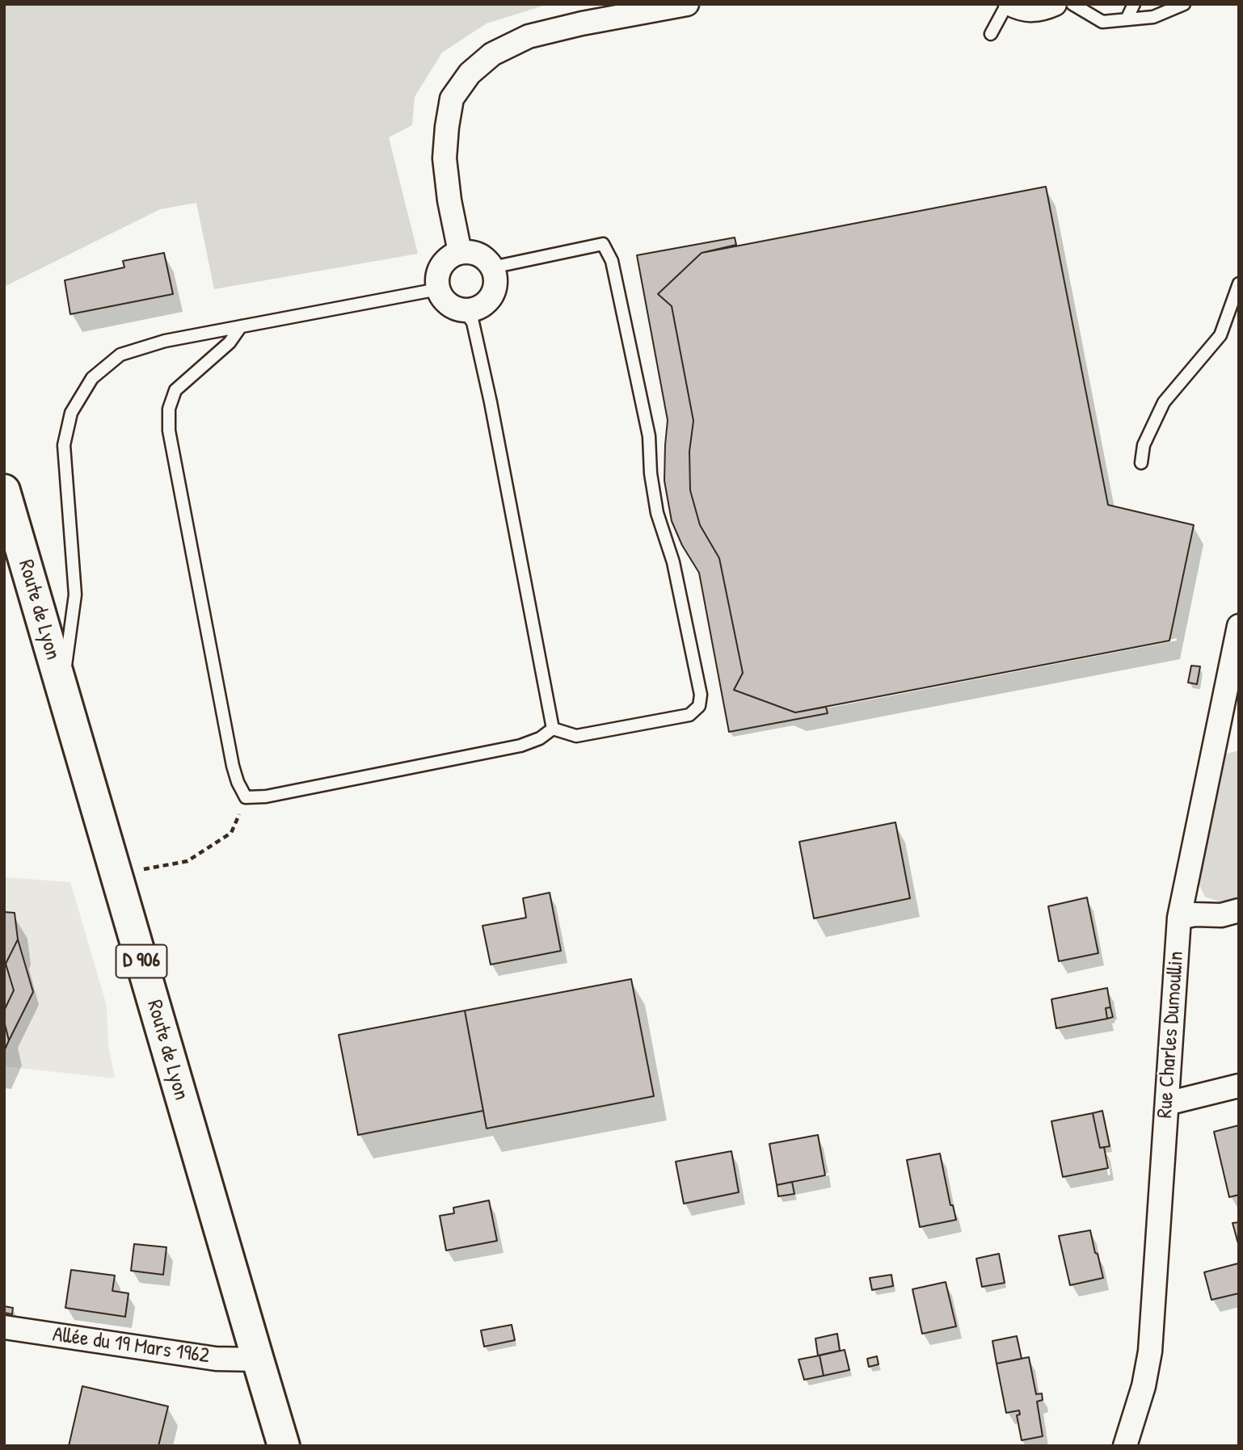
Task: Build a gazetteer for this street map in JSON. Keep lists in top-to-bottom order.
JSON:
{
  "streets": {
    "main road": ["Route de Lyon", "D 906"],
    "street": ["Rue Charles Dumoullin", "Allée du 19 Mars 1962"]
  },
  "crossings": [
    ["Route de Lyon", "Allée du 19 Mars 1962"]
  ]
}
